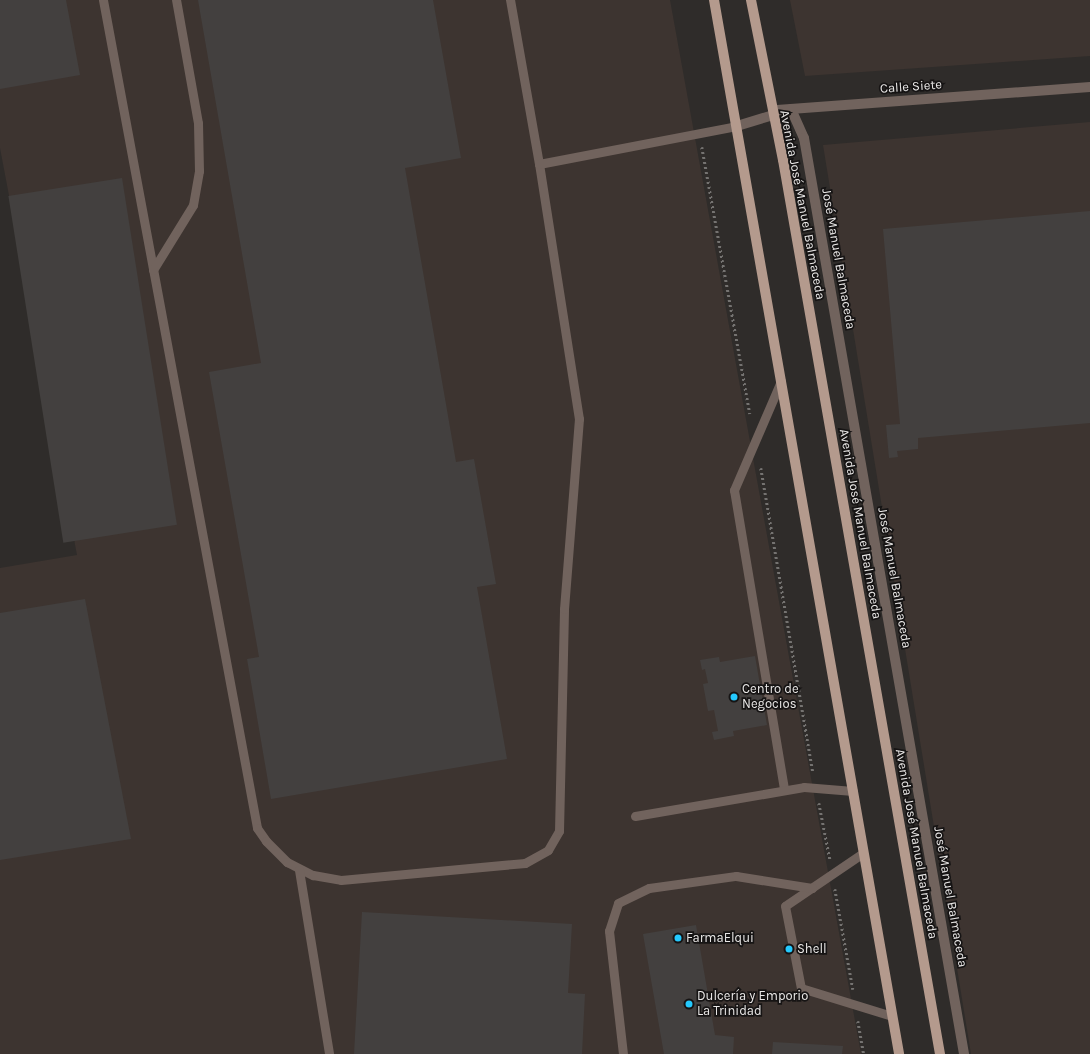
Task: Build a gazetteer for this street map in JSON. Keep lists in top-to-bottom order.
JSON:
{
  "streets": {
    "main road": ["Avenida José Manuel Balmaceda"],
    "street": ["Calle Siete", "José Manuel Balmaceda"]
  },
  "crossings": [
    ["Calle Siete", "Avenida José Manuel Balmaceda"],
    ["Calle Siete", "José Manuel Balmaceda"]
  ],
  "places": [
    "Centro de Negocios",
    "FarmaElqui",
    "Shell",
    "Dulcería y Emporio La Trinidad"
  ]
}
